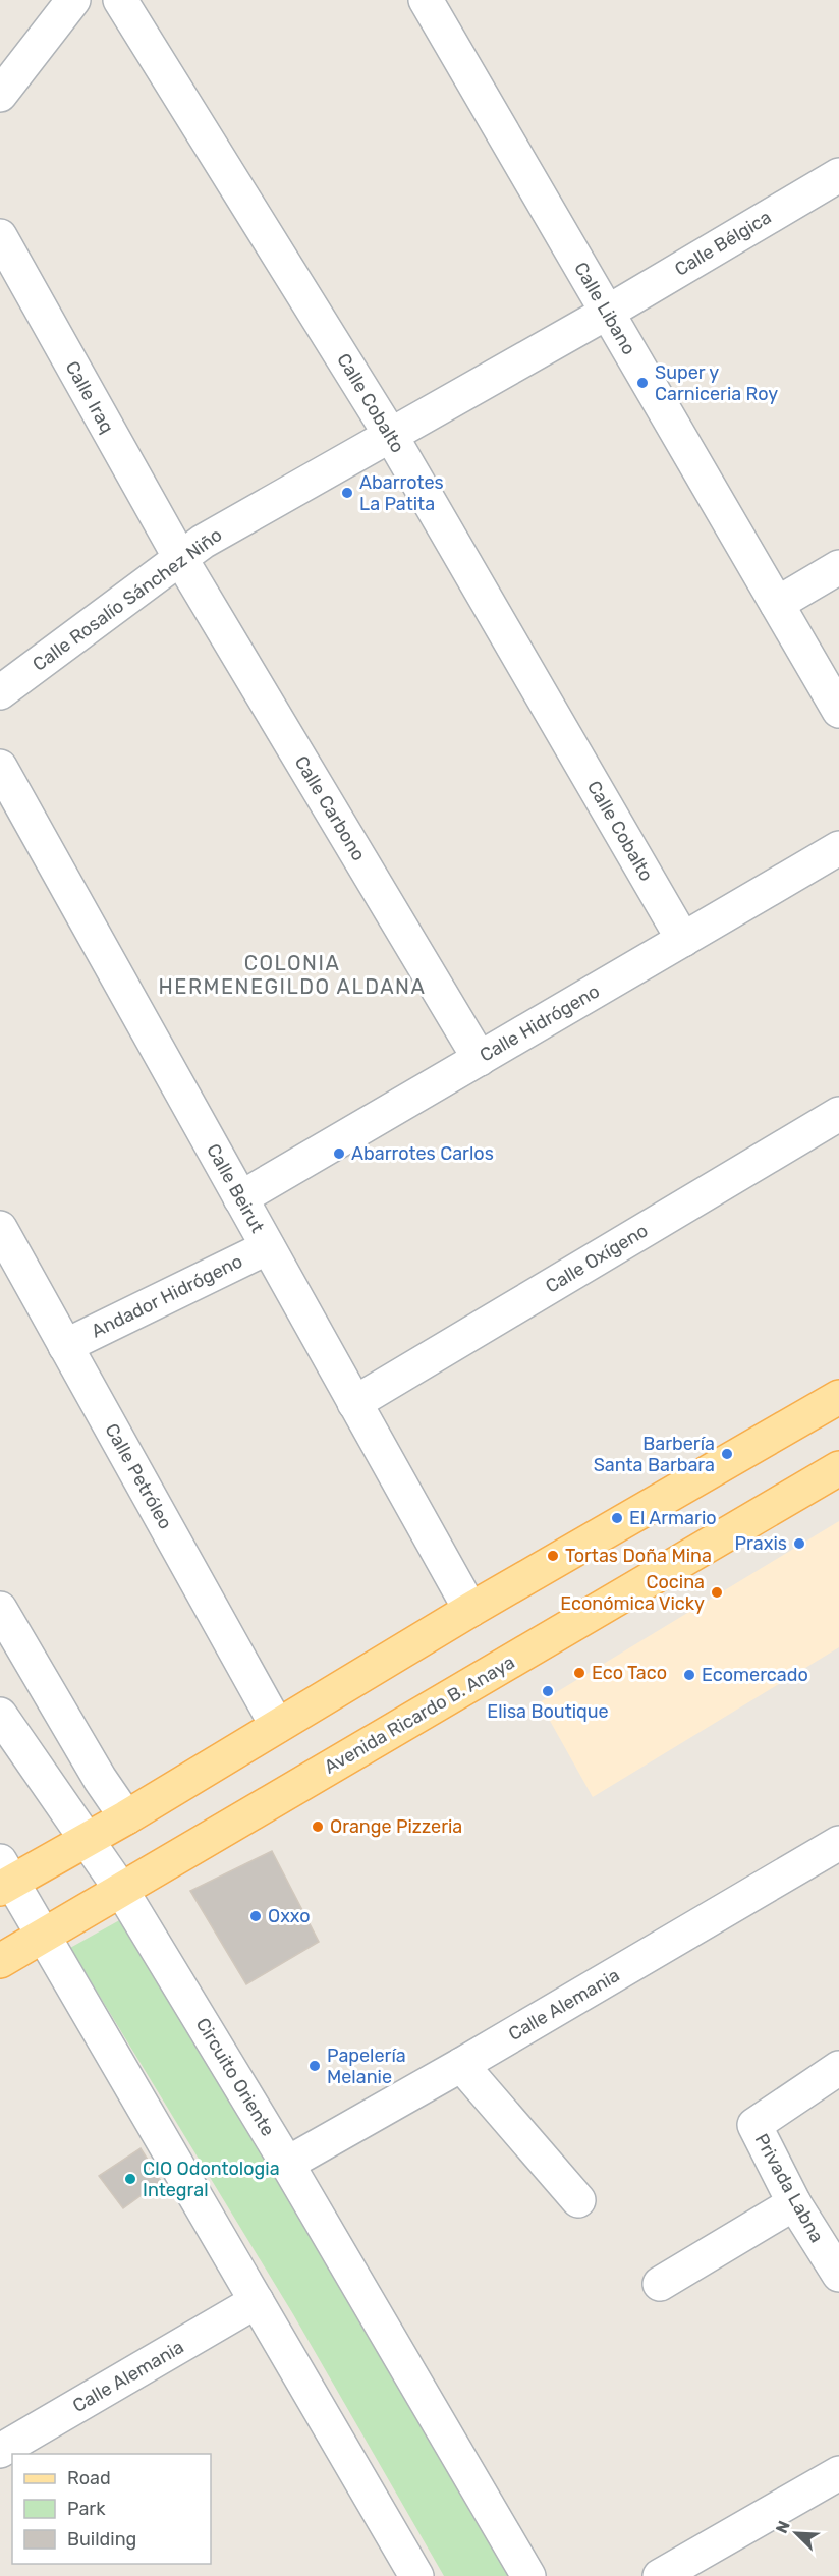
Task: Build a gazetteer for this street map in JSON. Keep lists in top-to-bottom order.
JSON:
{
  "streets": {
    "main road": ["Avenida Ricardo B. Anaya"],
    "street": [
      "Calle Bélgica",
      "Calle Libano",
      "Calle Iraq",
      "Calle Cobalto",
      "Calle Rosalío Sánchez Niño",
      "Calle Carbono",
      "Calle Hidrógeno",
      "Calle Beirut",
      "Calle Oxígeno",
      "Andador Hidrógeno",
      "Calle Petróleo",
      "Calle Alemania",
      "Circuito Oriente",
      "Privada Labna"
    ]
  },
  "crossings": [
    ["Calle Bélgica", "Calle Libano"],
    ["Calle Bélgica", "Calle Rosalío Sánchez Niño"],
    ["Calle Libano", "Calle Rosalío Sánchez Niño"],
    ["Calle Iraq", "Calle Rosalío Sánchez Niño"],
    ["Calle Iraq", "Calle Carbono"],
    ["Calle Cobalto", "Calle Rosalío Sánchez Niño"],
    ["Calle Cobalto", "Calle Hidrógeno"],
    ["Calle Rosalío Sánchez Niño", "Calle Carbono"],
    ["Calle Carbono", "Calle Hidrógeno"],
    ["Calle Hidrógeno", "Calle Beirut"],
    ["Calle Beirut", "Calle Oxígeno"],
    ["Calle Beirut", "Andador Hidrógeno"],
    ["Andador Hidrógeno", "Calle Petróleo"],
    ["Avenida Ricardo B. Anaya", "Circuito Oriente"],
    ["Calle Alemania", "Circuito Oriente"]
  ],
  "districts": ["COLONIA HERMENEGILDO ALDANA"],
  "places": [
    "Super y Carniceria Roy",
    "Abarrotes La Patita",
    "Abarrotes Carlos",
    "Barbería Santa Barbara",
    "El Armario",
    "Praxis",
    "Tortas Doña Mina",
    "Cocina Económica Vicky",
    "Eco Taco",
    "Ecomercado",
    "Elisa Boutique",
    "Orange Pizzeria",
    "Oxxo",
    "Papelería Melanie",
    "CIO Odontologia Integral"
  ],
  "legend": ["Road", "Park", "Building"],
  "north": "top left"
}
